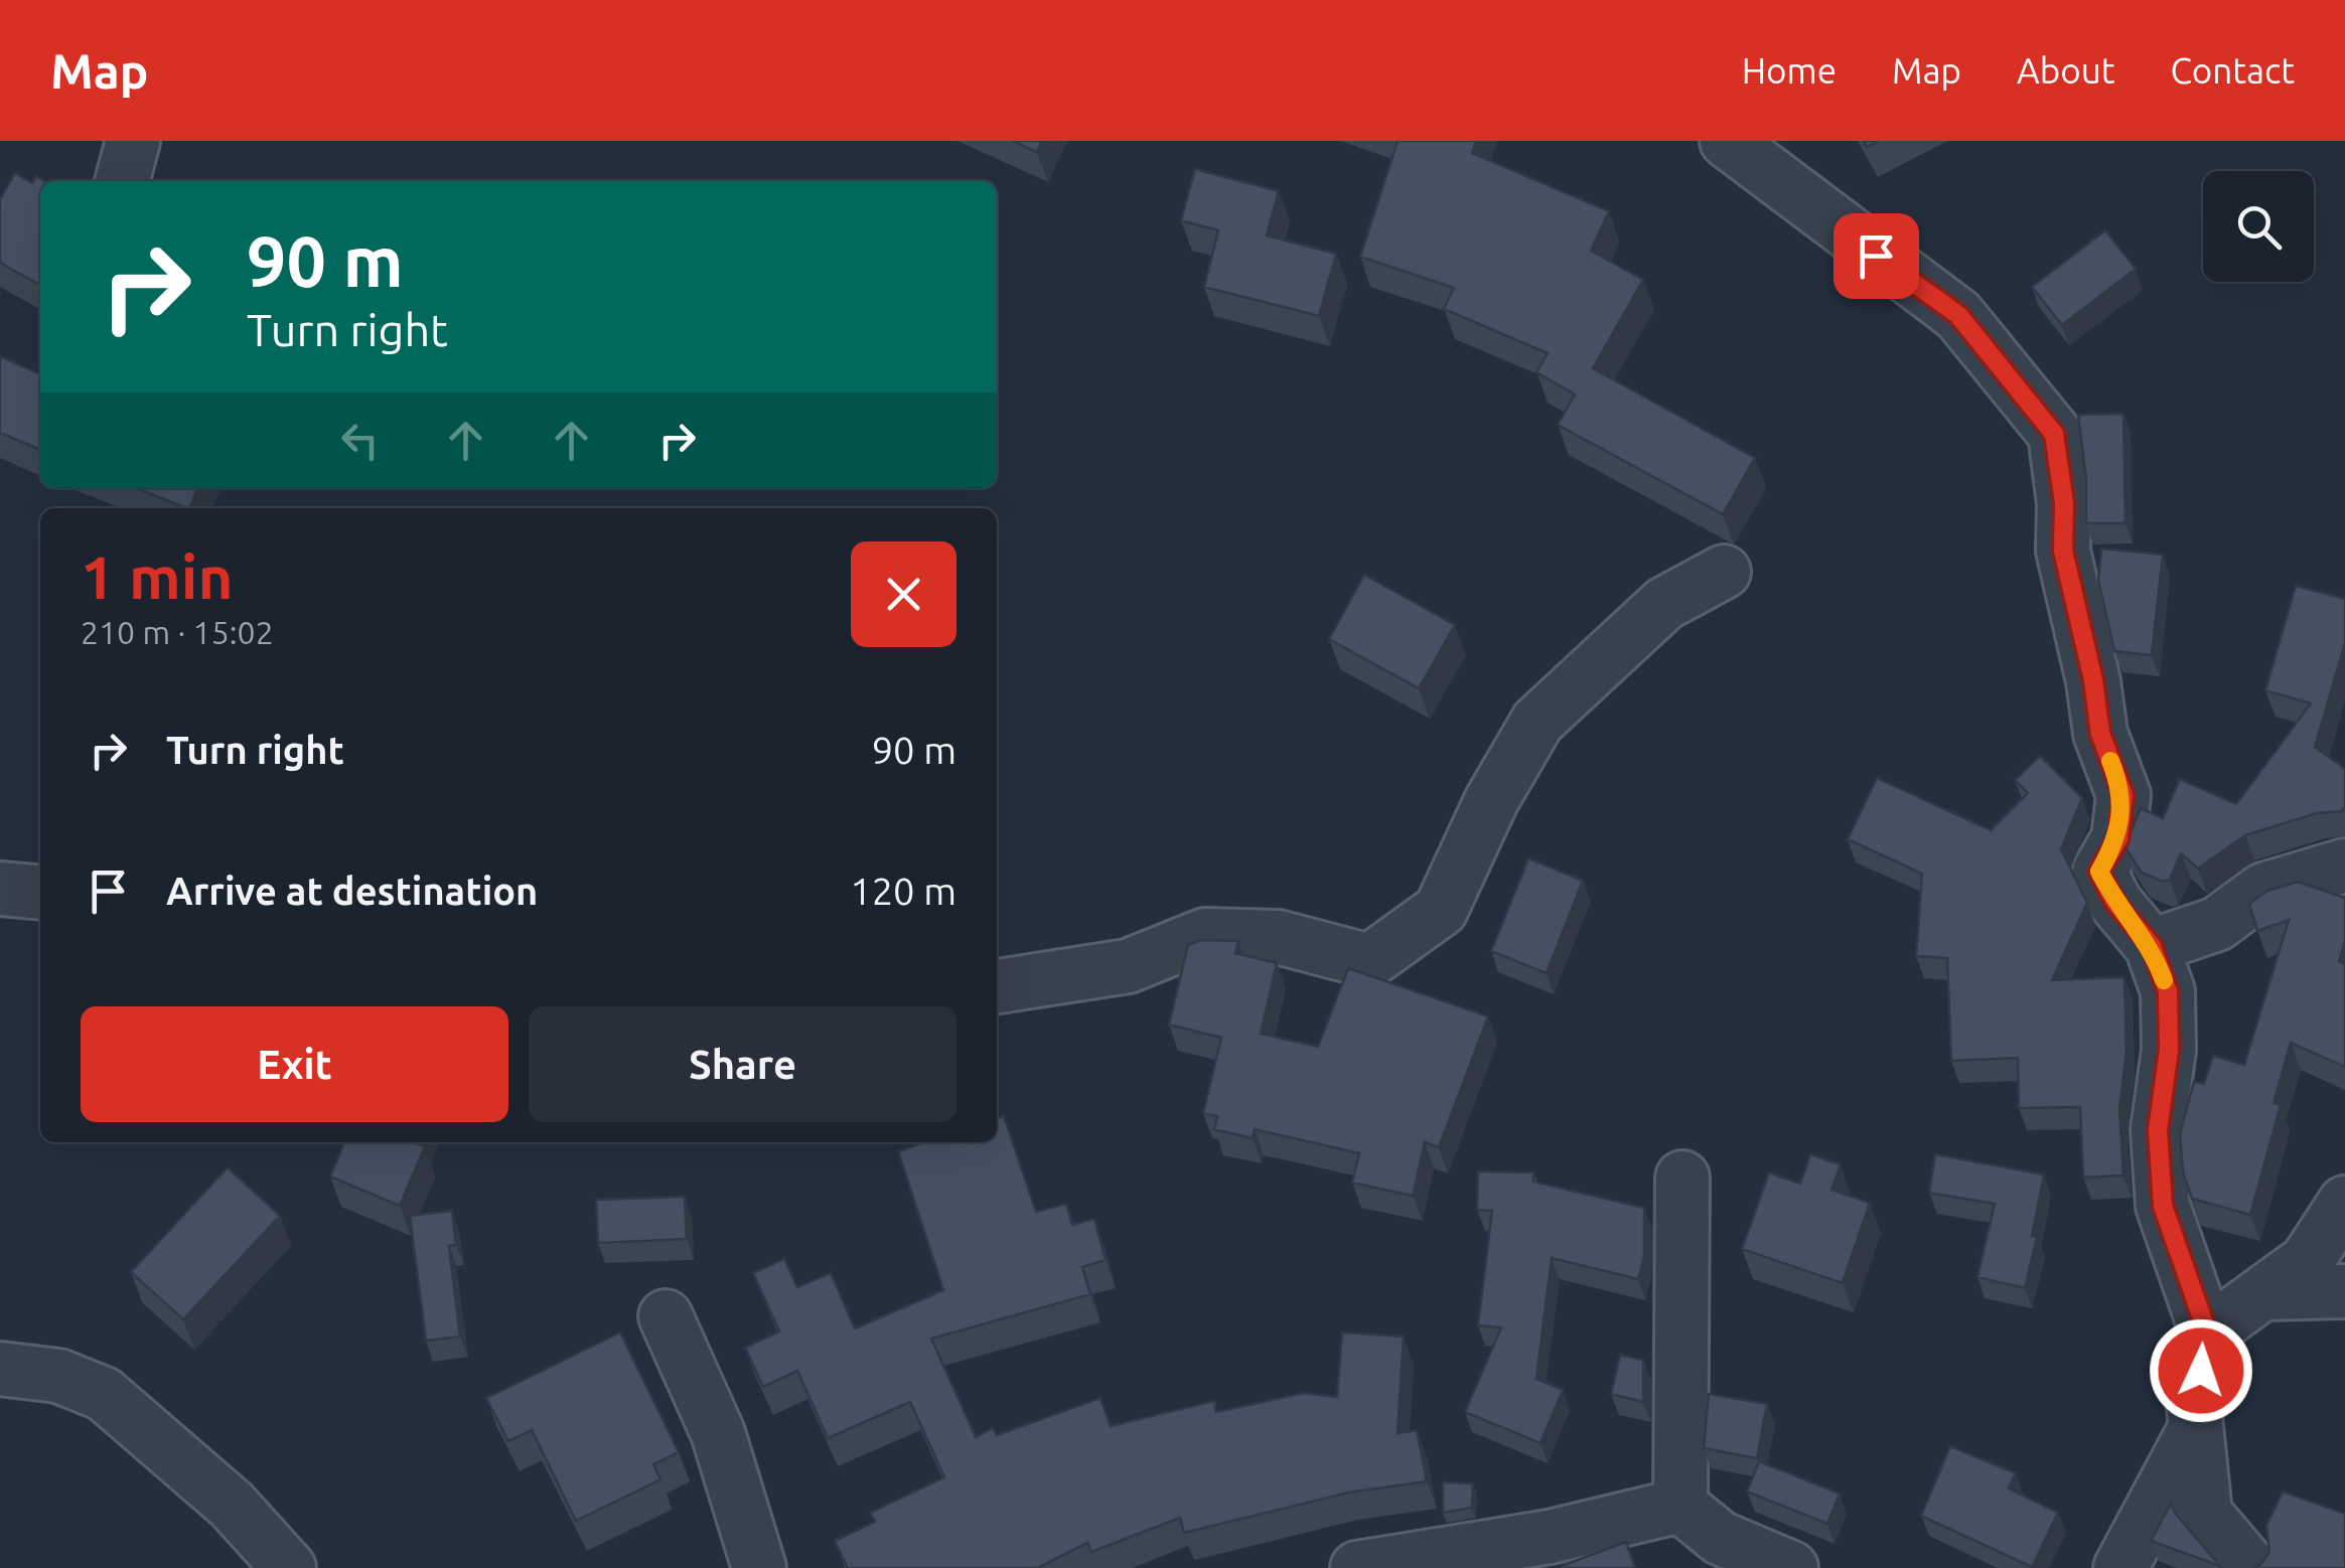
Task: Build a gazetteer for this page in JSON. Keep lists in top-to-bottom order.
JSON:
{
  "page": {
    "header": "Map",
    "nav": [
      "Home",
      "Map",
      "About",
      "Contact"
    ],
    "turn": ["90 m", "Turn right"],
    "heading": ["1 min", "210 m · 15:02"],
    "list": [
      {
        "name": "Turn right",
        "value": "90 m"
      },
      {
        "name": "Arrive at destination",
        "value": "120 m"
      }
    ],
    "buttons": ["Exit", "Share"]
  }
}
